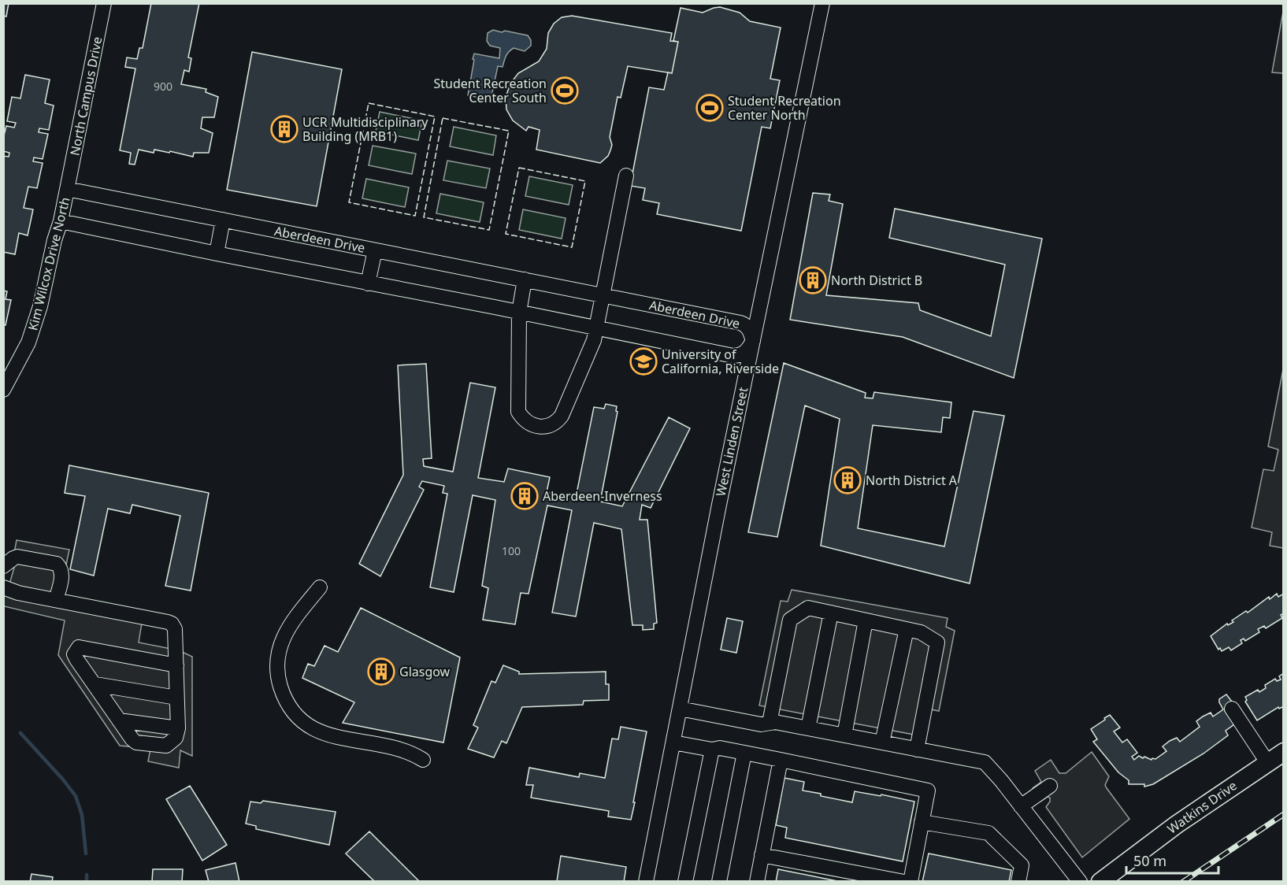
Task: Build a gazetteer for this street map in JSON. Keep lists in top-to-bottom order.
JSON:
{
  "streets": {
    "main road": ["Watkins Drive"],
    "street": [
      "North Campus Drive",
      "Aberdeen Drive",
      "Kim Wilcox Drive North",
      "West Linden Street"
    ]
  },
  "crossings": [
    ["North Campus Drive", "Aberdeen Drive"],
    ["North Campus Drive", "Kim Wilcox Drive North"],
    ["Aberdeen Drive", "Kim Wilcox Drive North"],
    ["Aberdeen Drive", "West Linden Street"]
  ],
  "places": {
    "sports": ["Student Recreation Center South", "Student Recreation Center North"],
    "building": [
      "UCR Multidisciplinary Building (MRB1)",
      "North District B",
      "North District A",
      "Aberdeen-Inverness",
      "Glasgow"
    ],
    "school or university": ["University of California, Riverside"]
  },
  "house_numbers": ["900", "100"],
  "scale_bar": "50 m"
}
